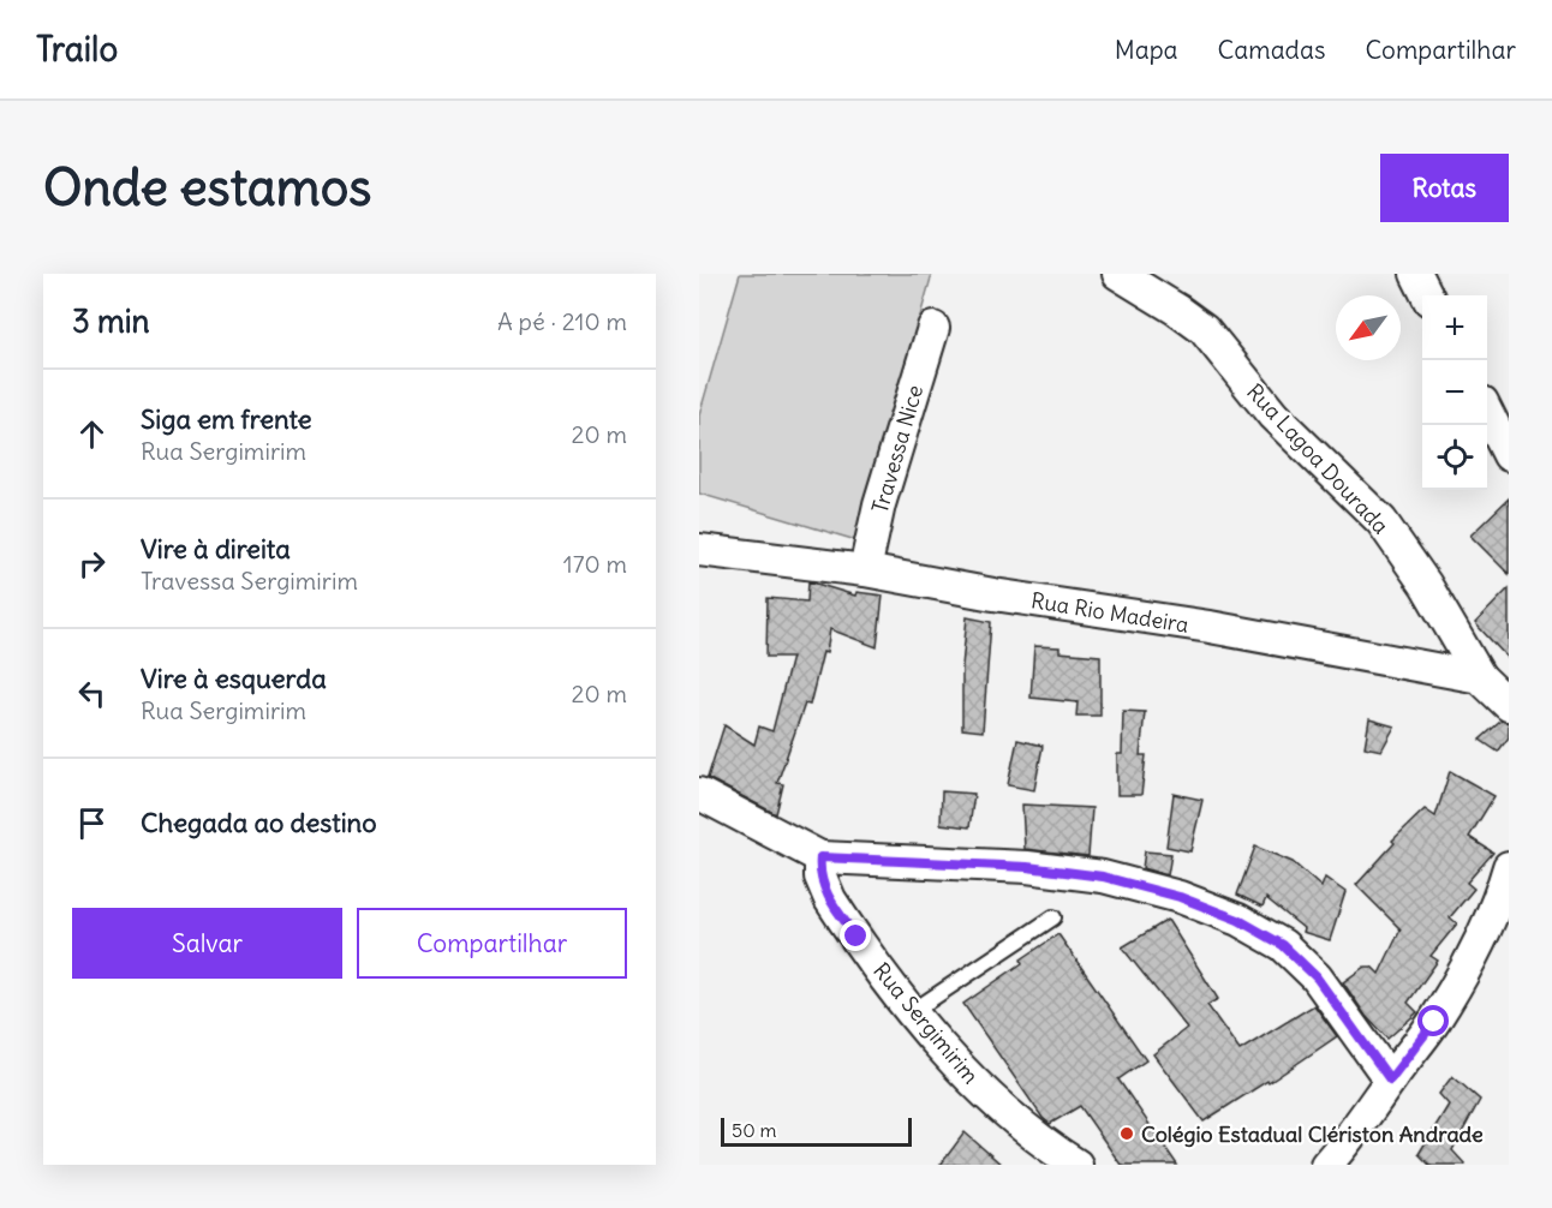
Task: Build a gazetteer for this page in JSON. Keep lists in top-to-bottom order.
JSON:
{
  "streets": {
    "street": [
      "Travessa Nice",
      "Rua Lagoa Dourada",
      "Rua Rio Madeira",
      "Rua Sergimirim"
    ]
  },
  "crossings": [
    ["Travessa Nice", "Rua Rio Madeira"],
    ["Rua Lagoa Dourada", "Rua Rio Madeira"]
  ],
  "places": ["Colégio Estadual Clériston Andrade"],
  "scale_bar": "50 m",
  "north": "bottom left",
  "page": {
    "header": "Trailo",
    "nav": ["Mapa", "Camadas", "Compartilhar"],
    "buttons": [
      "Rotas",
      ["Salvar", "Compartilhar"]
    ],
    "title": "Onde estamos",
    "heading": ["3 min", "A pé · 210 m"],
    "map_buttons": ["+", "−"],
    "list": [
      ["Siga em frente", "Rua Sergimirim", "20 m"],
      ["Vire à direita", "Travessa Sergimirim", "170 m"],
      ["Vire à esquerda", "Rua Sergimirim", "20 m"],
      "Chegada ao destino"
    ],
    "scale": "50 m"
  }
}
